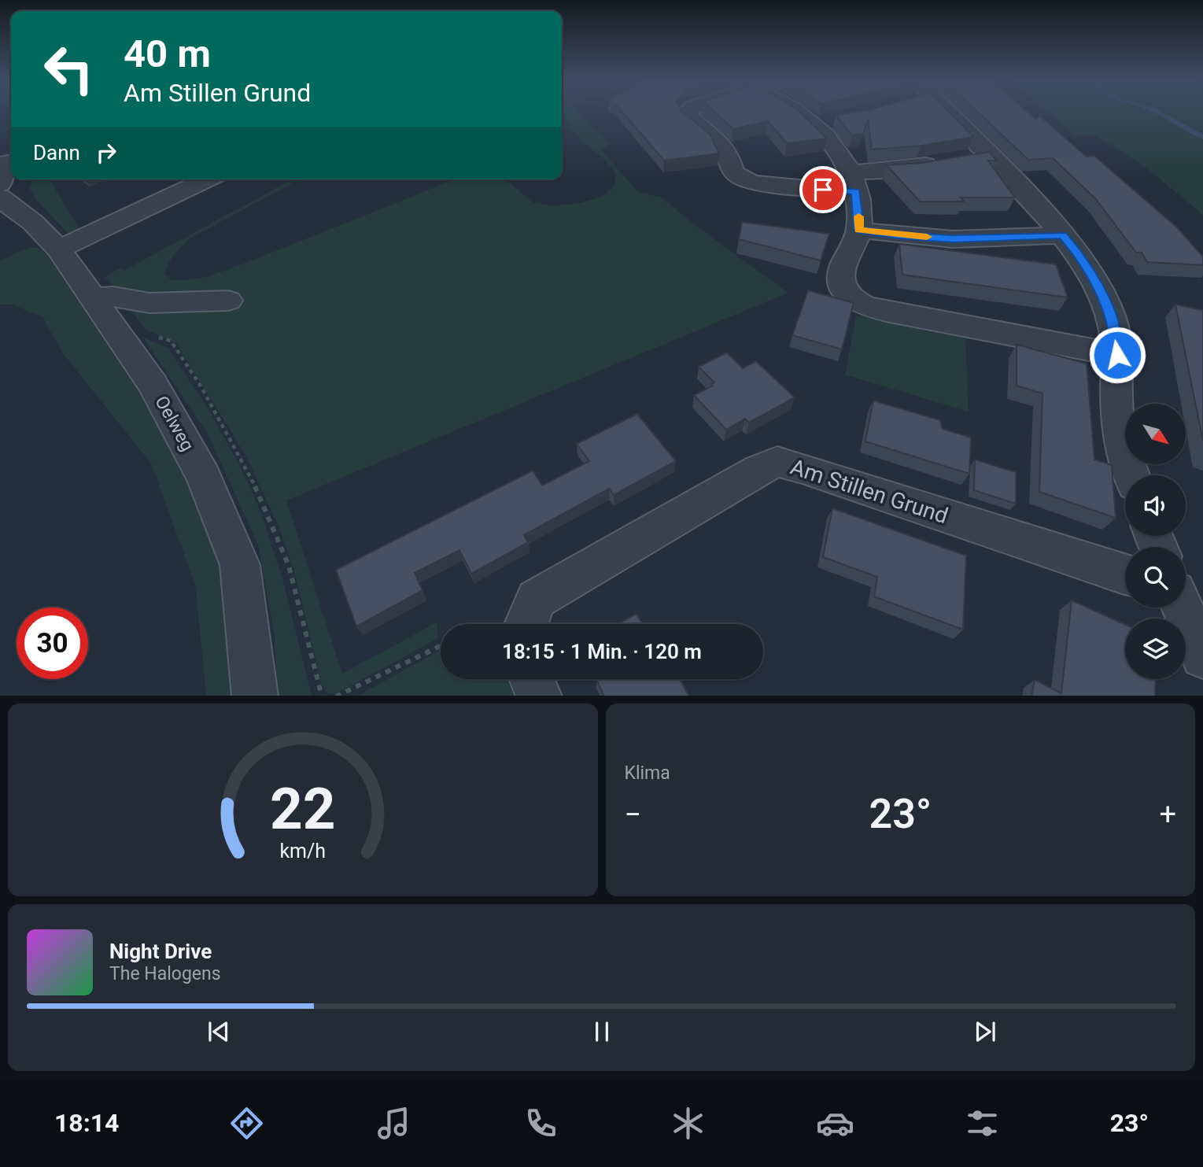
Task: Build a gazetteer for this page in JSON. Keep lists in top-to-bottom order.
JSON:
{
  "streets": {
    "street": ["Oelweg", "Am Stillen Grund"]
  },
  "north": "bottom right",
  "page": {
    "turn": ["40 m", "Am Stillen Grund"],
    "then": "Dann",
    "limit": "30",
    "trip": "18:15 · 1 Min. · 120 m",
    "tile": "Klima",
    "heat": ["−", "23°", "+"],
    "song": ["Night Drive", "The Halogens"],
    "tabs": ["18:14", "23°"],
    "gauge": ["22", "km/h"]
  }
}
